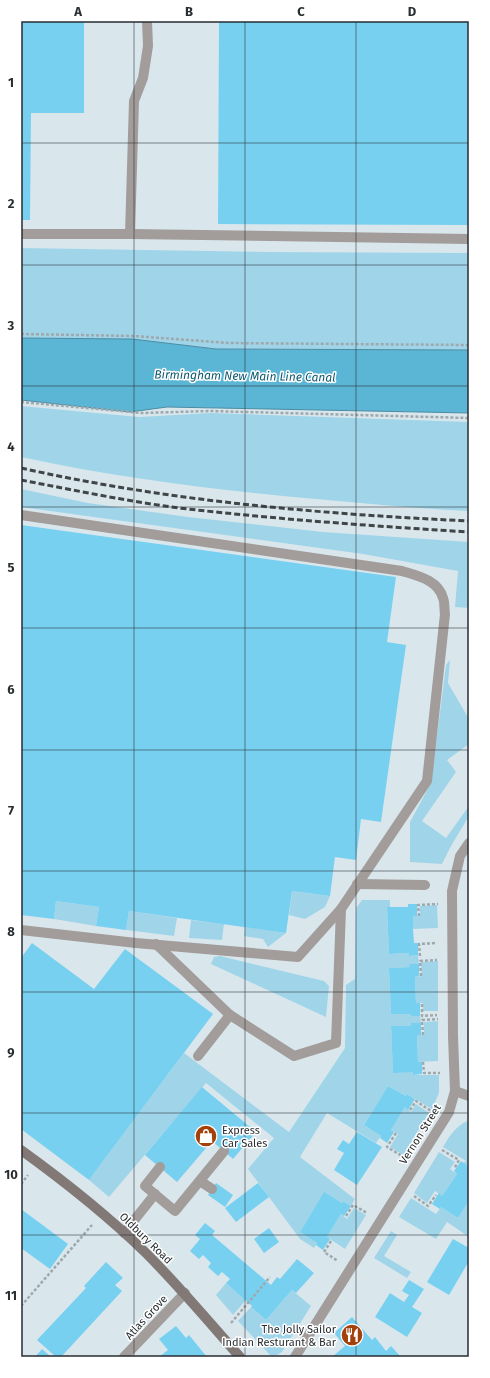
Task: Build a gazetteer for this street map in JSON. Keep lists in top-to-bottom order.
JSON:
{
  "streets": {
    "main road": ["Oldbury Road"],
    "street": ["Vernon Street", "Atlas Grove"]
  },
  "crossings": [
    ["Oldbury Road", "Atlas Grove"]
  ],
  "water": ["Birmingham New Main Line Canal"],
  "places": {
    "shop": ["Express Car Sales"],
    "restaurant": ["The Jolly Sailor Indian Resturant & Bar"]
  },
  "grid": {
    "columns": [
      "A",
      "B",
      "C",
      "D"
    ],
    "rows": [
      "1",
      "2",
      "3",
      "4",
      "5",
      "6",
      "7",
      "8",
      "9",
      "10",
      "11"
    ]
  }
}
